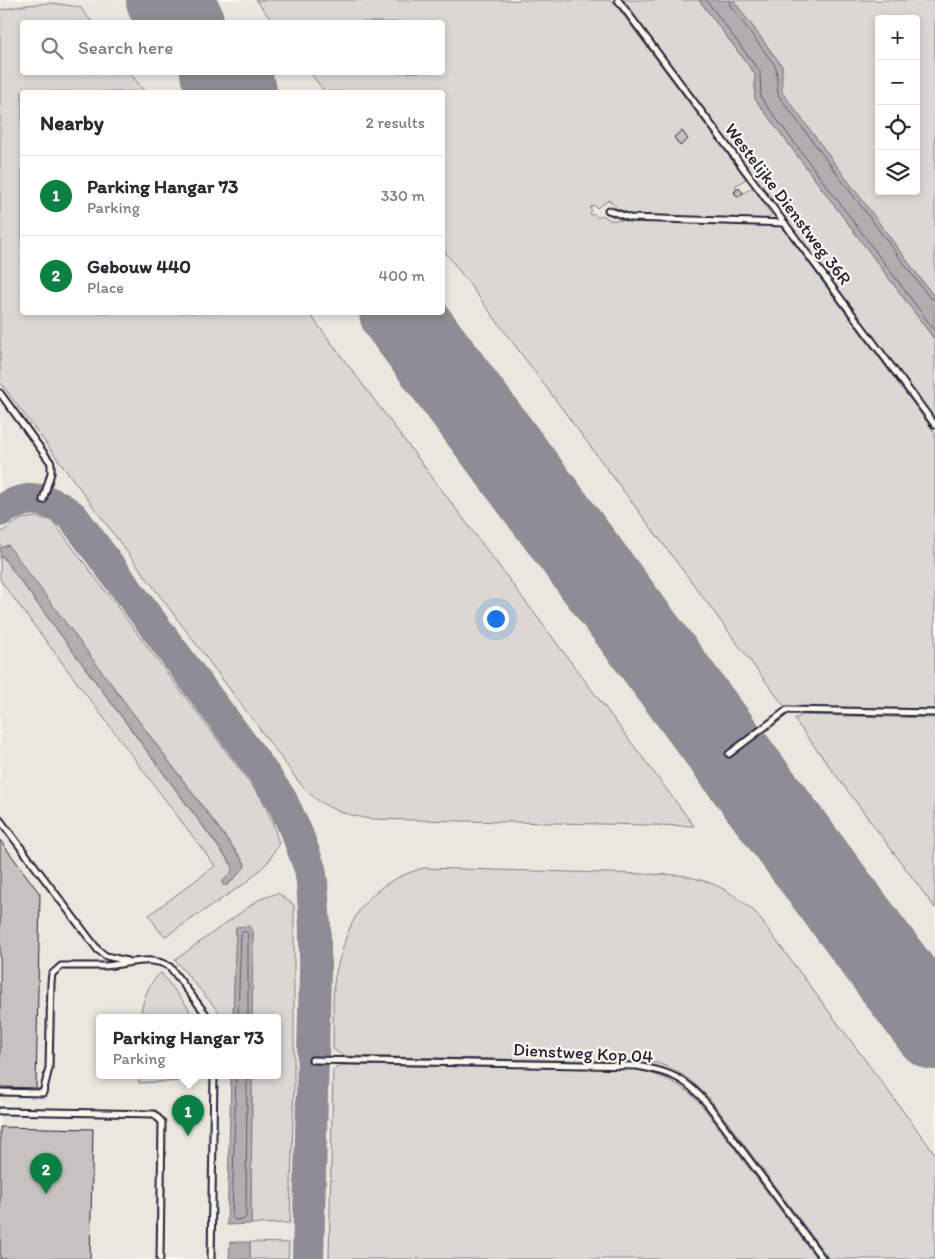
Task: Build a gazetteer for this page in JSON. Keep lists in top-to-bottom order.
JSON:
{
  "streets": {
    "lane": ["Westelijke Dienstweg 36R", "Dienstweg Kop 04"]
  },
  "page": {
    "map_buttons": ["+", "−"],
    "search": "Search here",
    "heading": ["Nearby", "2 results"],
    "list": [
      {
        "mark": "1",
        "name": "Parking Hangar 73",
        "note": "Parking",
        "value": "330 m"
      },
      {
        "mark": "2",
        "name": "Gebouw 440",
        "note": "Place",
        "value": "400 m"
      }
    ],
    "popup": ["Parking Hangar 73", "Parking"],
    "pins": ["1", "2"]
  }
}
